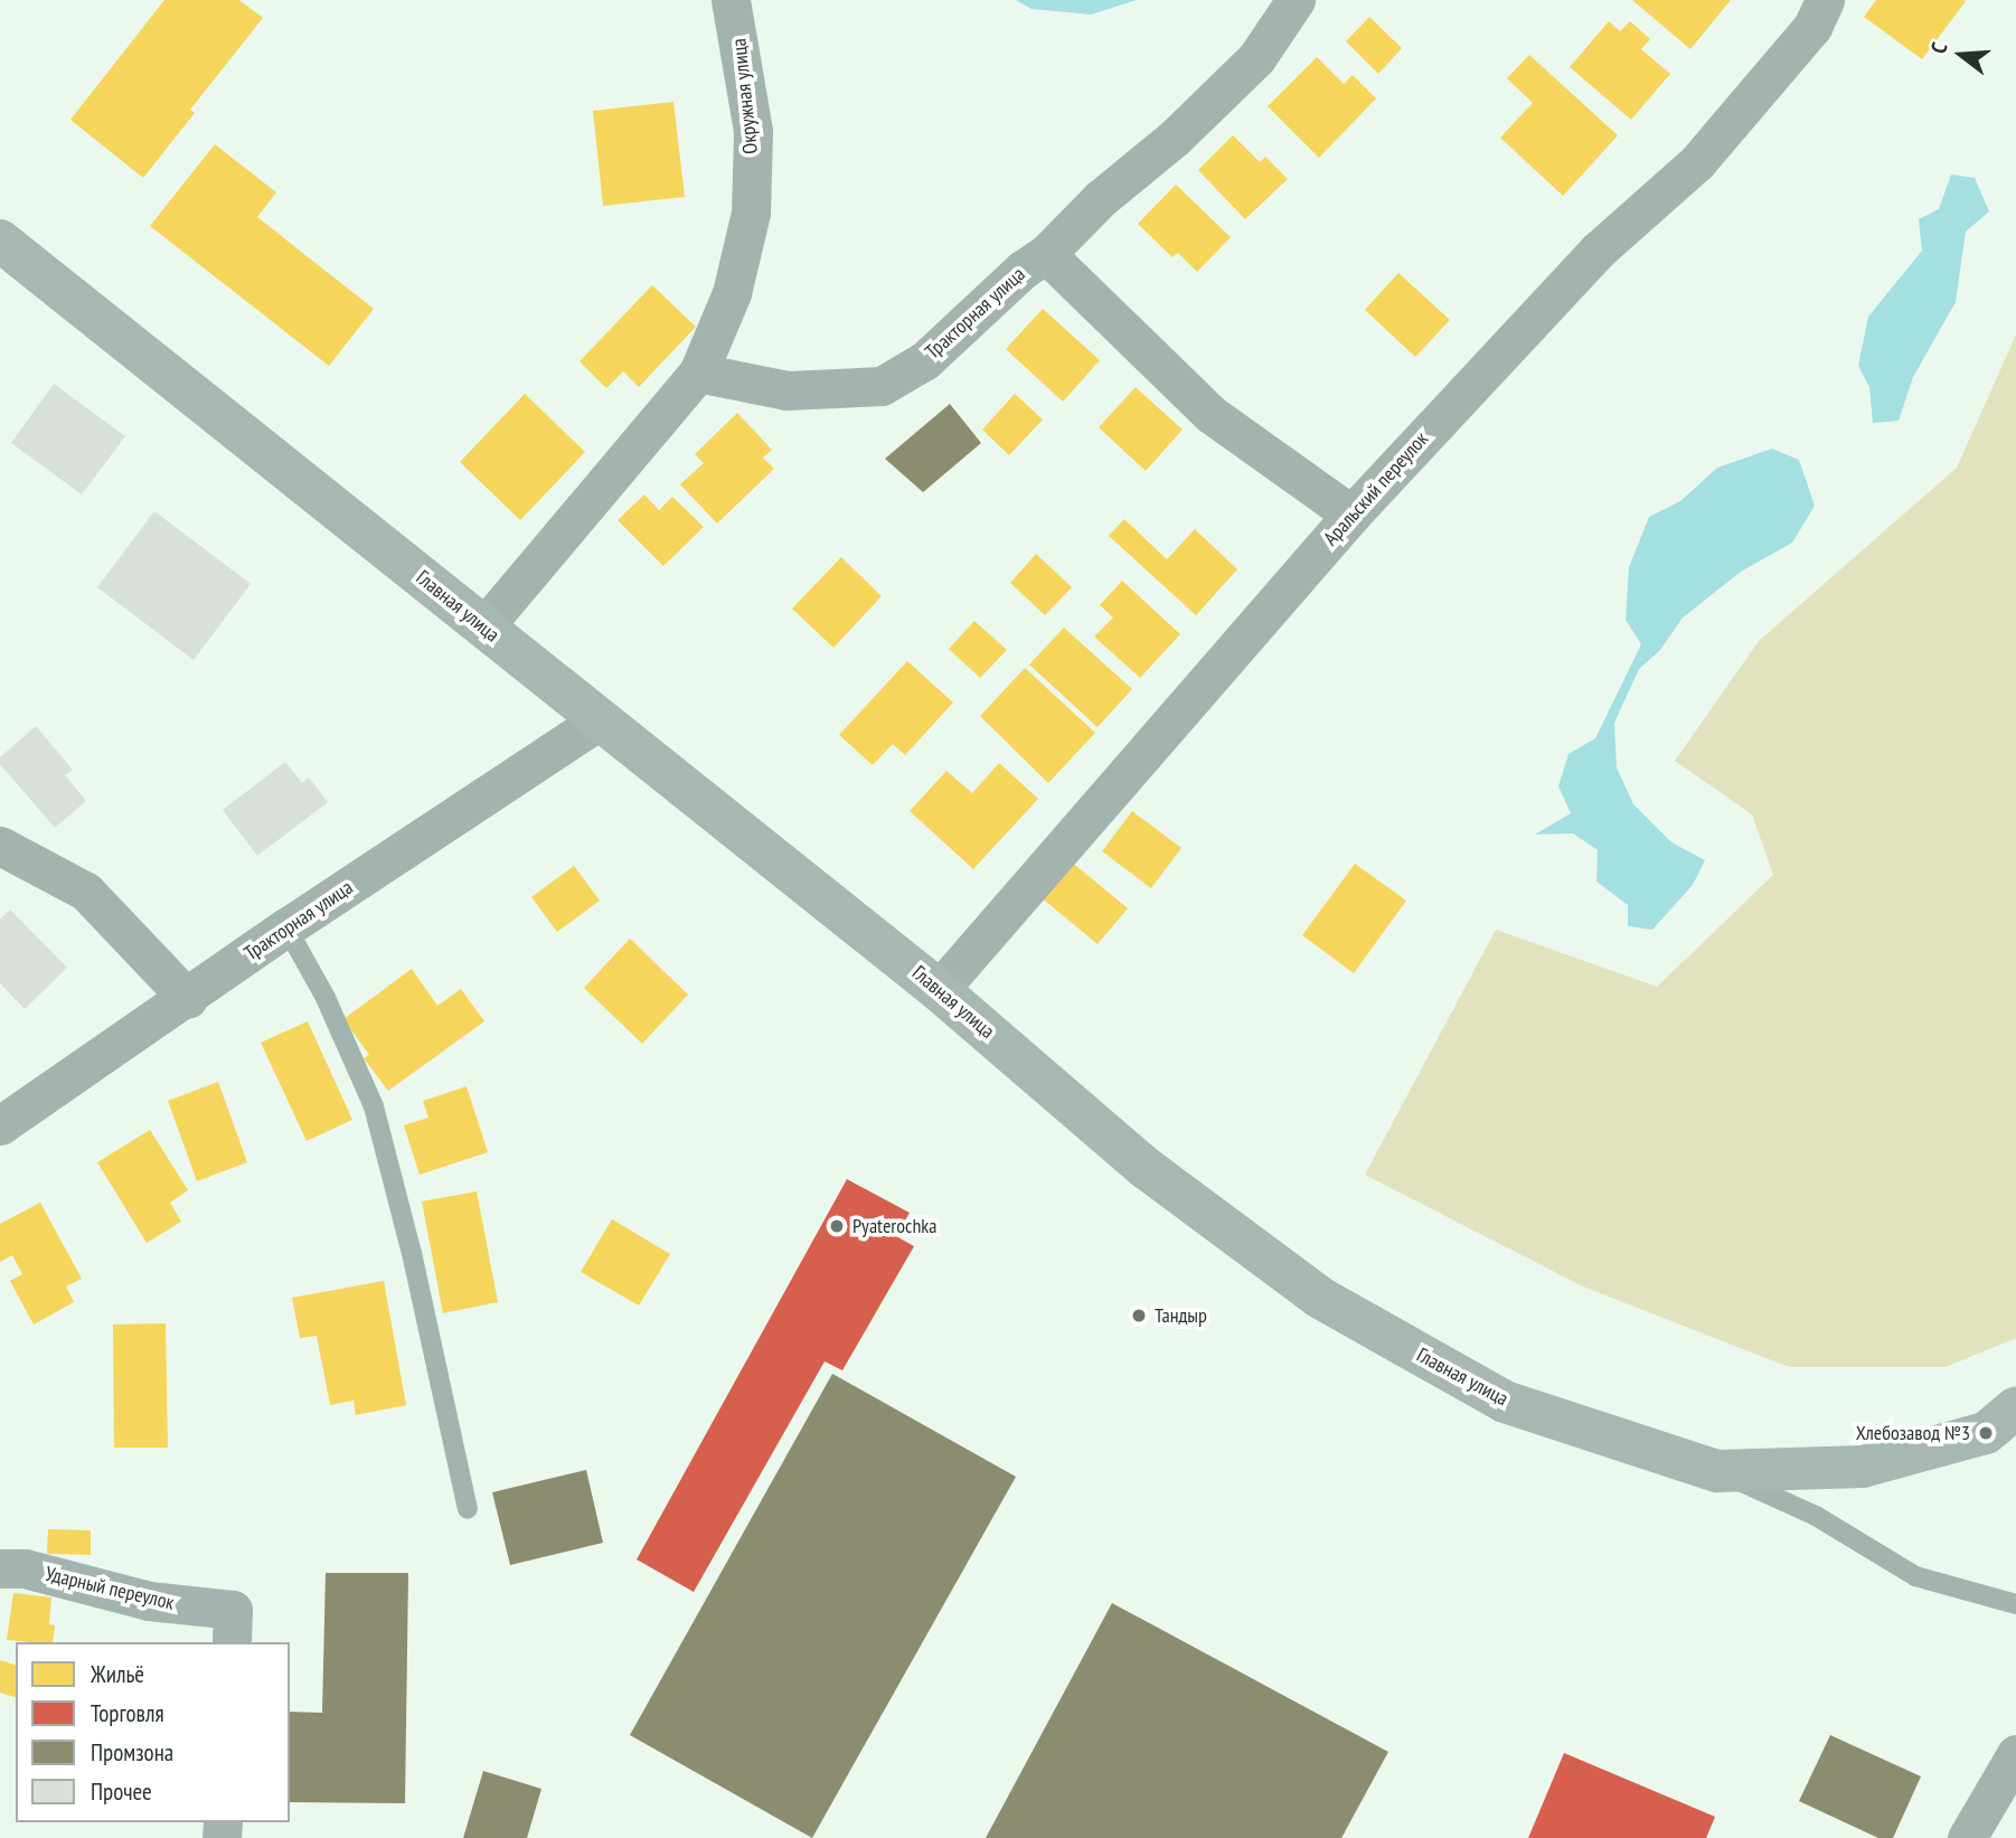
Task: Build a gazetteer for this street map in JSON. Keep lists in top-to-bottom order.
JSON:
{
  "streets": {
    "main road": ["Главная улица"],
    "street": [
      "Окружная улица",
      "Тракторная улица",
      "Аральский переулок",
      "Ударный переулок"
    ]
  },
  "crossings": [
    ["Окружная улица", "Тракторная улица"],
    ["Тракторная улица", "Главная улица"],
    ["Аральский переулок", "Главная улица"]
  ],
  "places": ["Pyaterochka", "Тандыр", "Хлебозавод №3"],
  "legend": [
    "Жильё",
    "Торговля",
    "Промзона",
    "Прочее"
  ],
  "north": "left"
}
